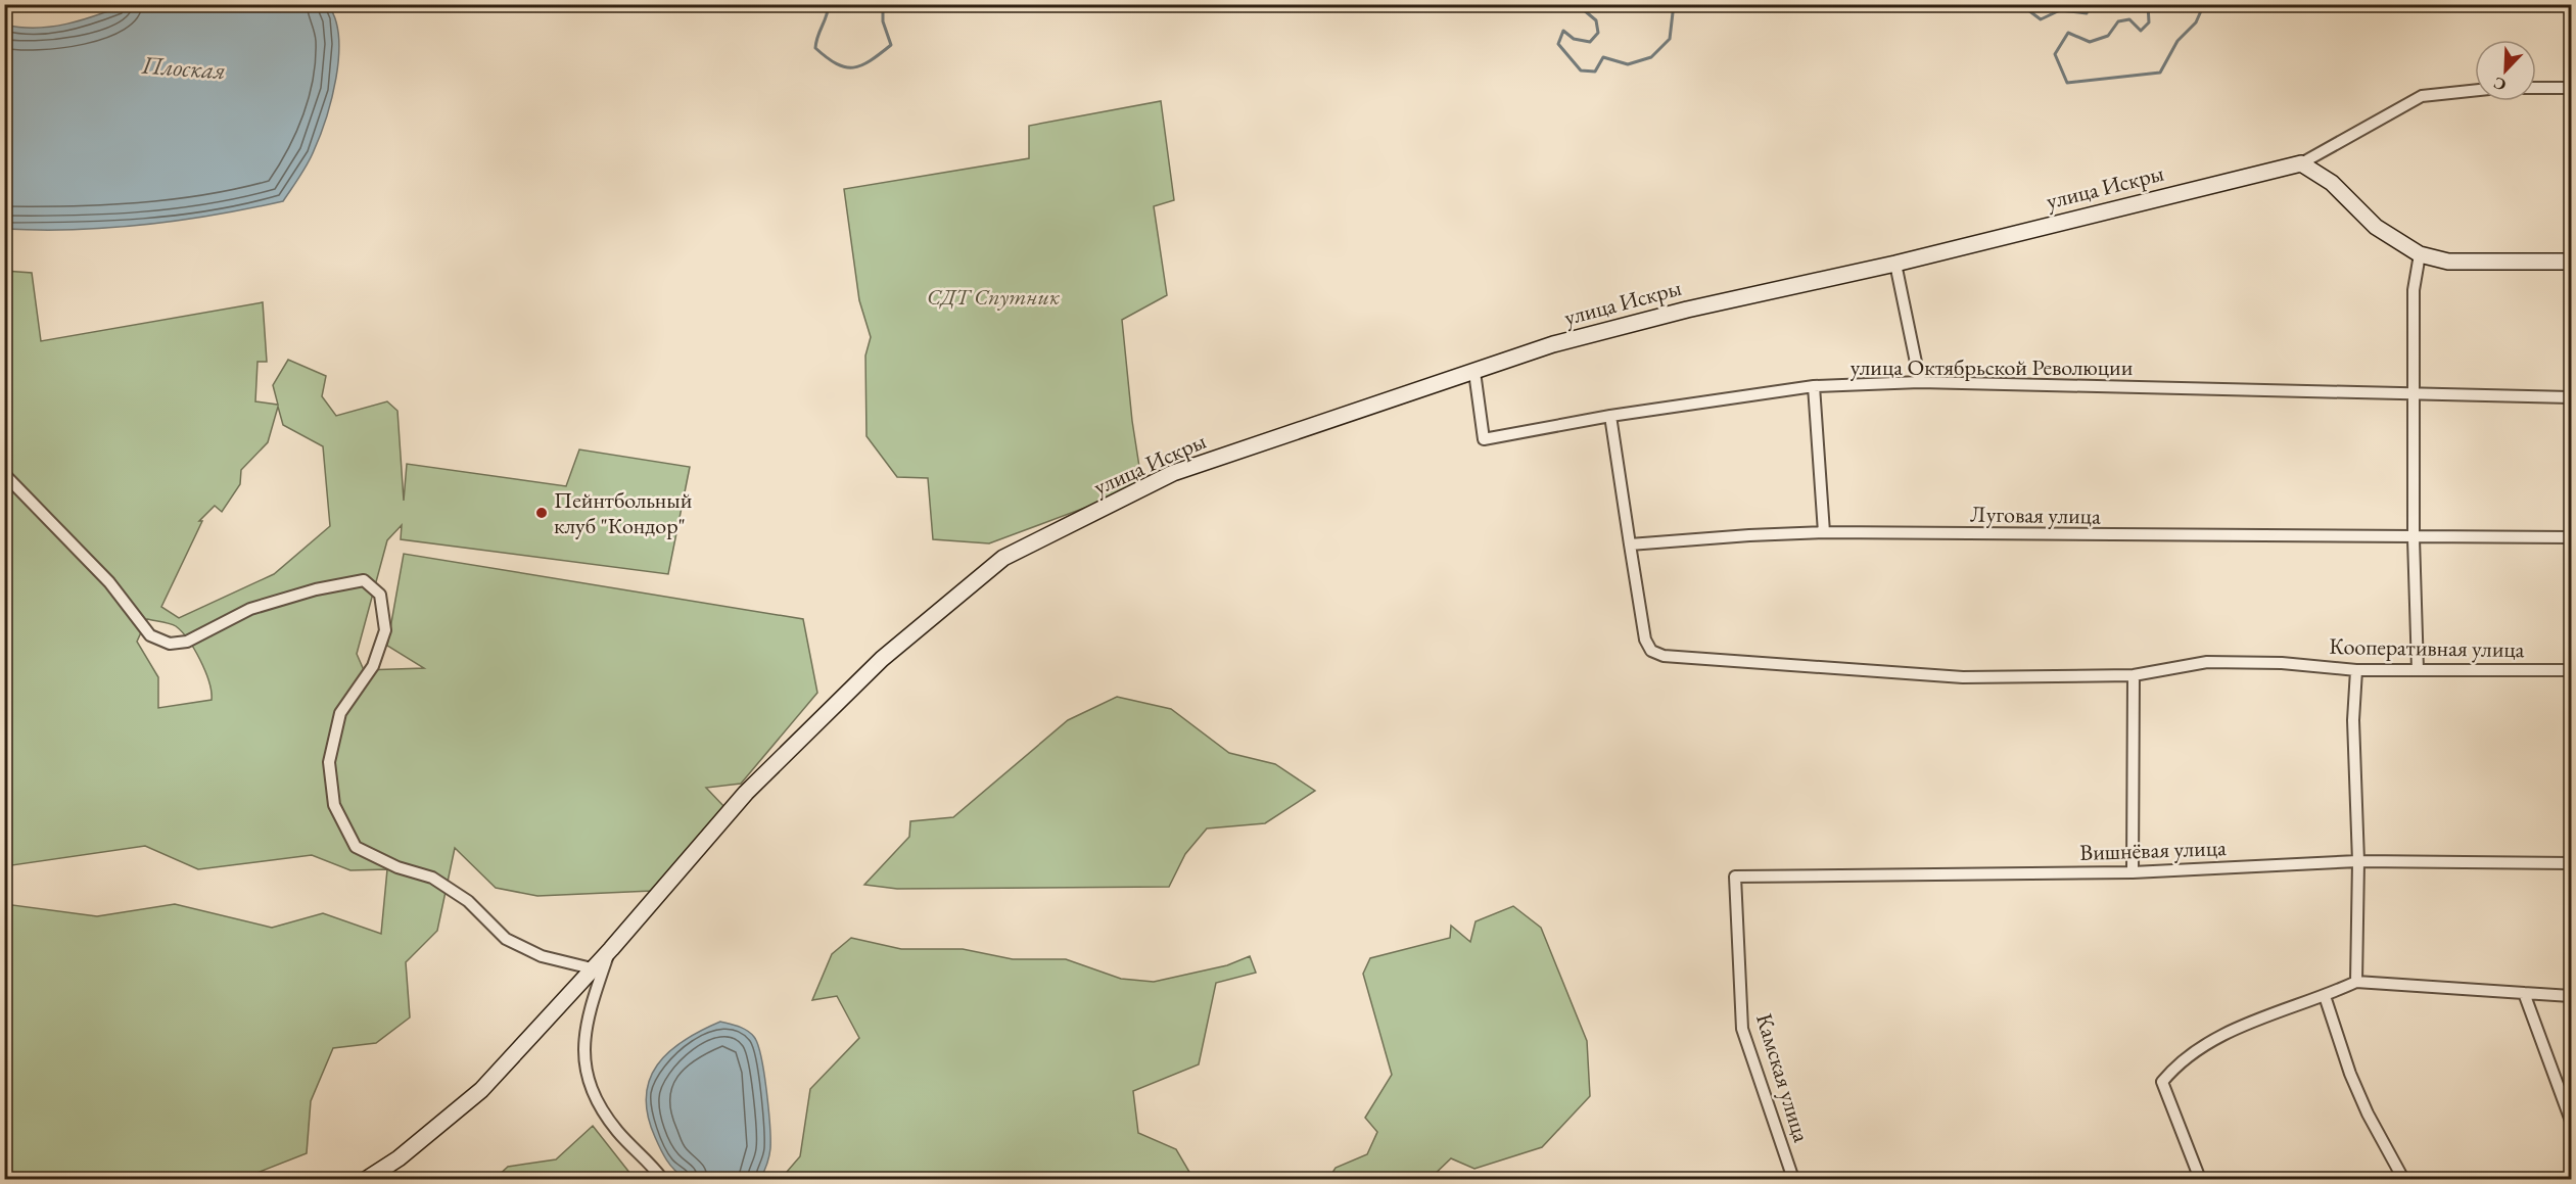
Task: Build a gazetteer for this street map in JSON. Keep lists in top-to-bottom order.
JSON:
{
  "streets": {
    "main road": ["улица Искры"],
    "street": [
      "улица Октябрьской Революции",
      "Луговая улица",
      "Кооперативная улица",
      "Вишнёвая улица",
      "Камская улица"
    ]
  },
  "crossings": [
    ["улица Искры", "улица Октябрьской Революции"],
    ["Луговая улица", "Кооперативная улица"],
    ["Вишнёвая улица", "Камская улица"]
  ],
  "water": ["Плоская"],
  "parks": ["СДТ Спутник"],
  "places": ["Пейнтбольный клуб \"Кондор\""],
  "north": "bottom left"
}
